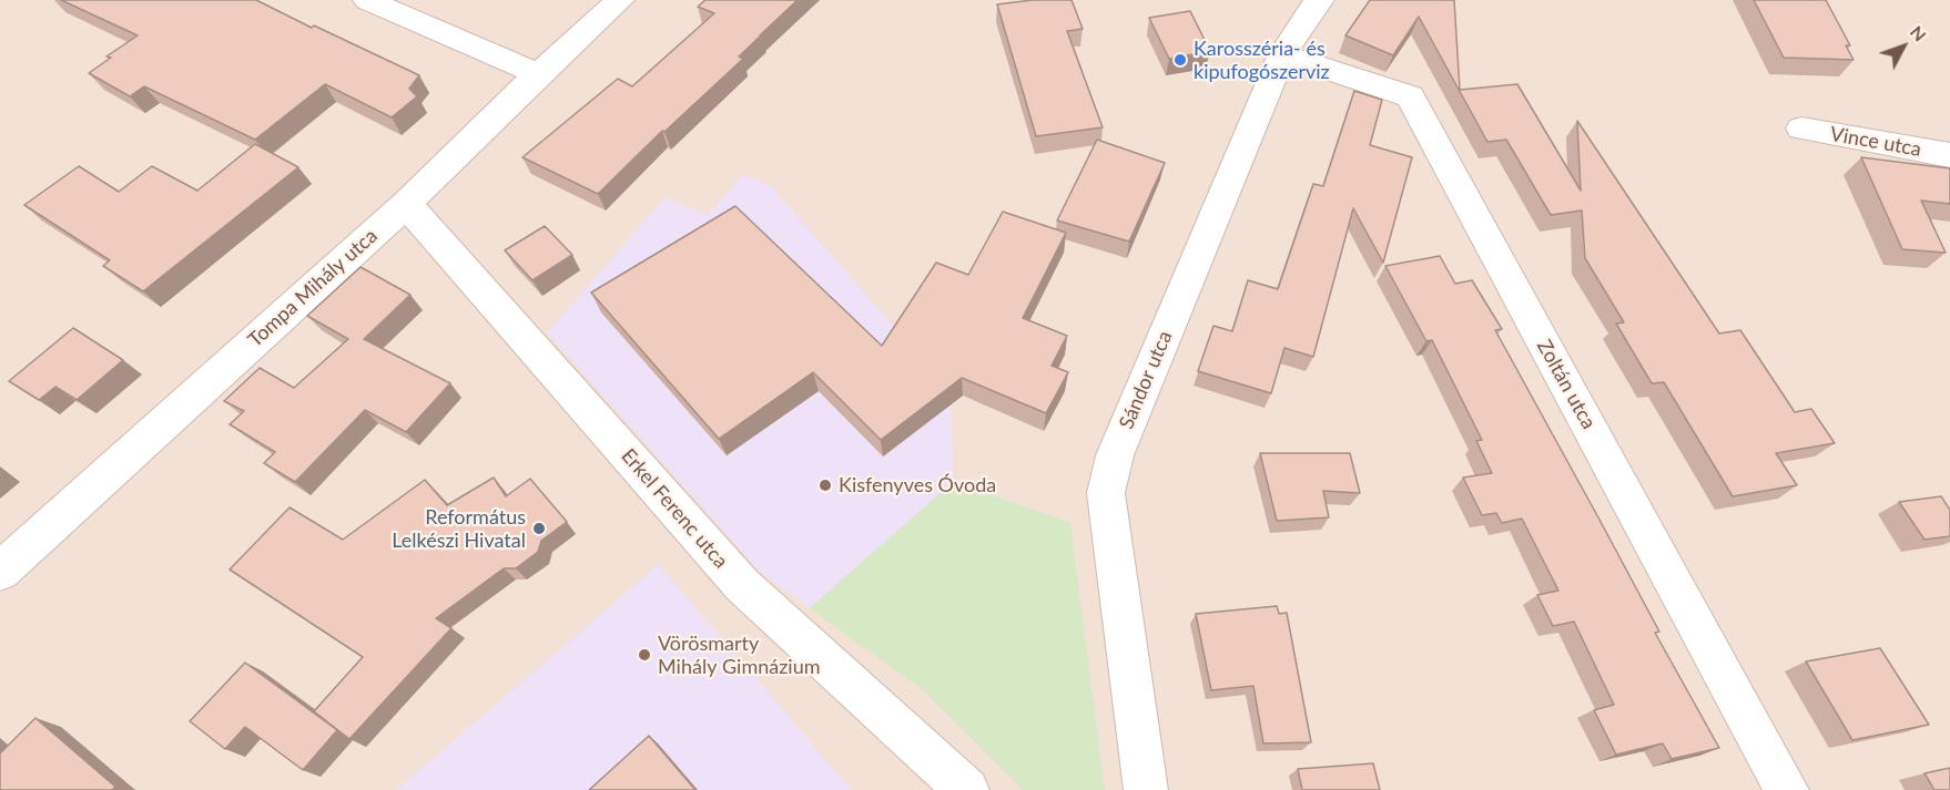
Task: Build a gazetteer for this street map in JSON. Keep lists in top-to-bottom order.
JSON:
{
  "streets": {
    "street": [
      "Vince utca",
      "Tompa Mihály utca",
      "Sándor utca",
      "Zoltán utca",
      "Erkel Ferenc utca"
    ]
  },
  "crossings": [
    ["Tompa Mihály utca", "Erkel Ferenc utca"],
    ["Sándor utca", "Zoltán utca"]
  ],
  "places": [
    "Karosszéria- és kipufogószerviz",
    "Kisfenyves Óvoda",
    "Református Lelkészi Hivatal",
    "Vörösmarty Mihály Gimnázium"
  ],
  "north": "top right"
}
